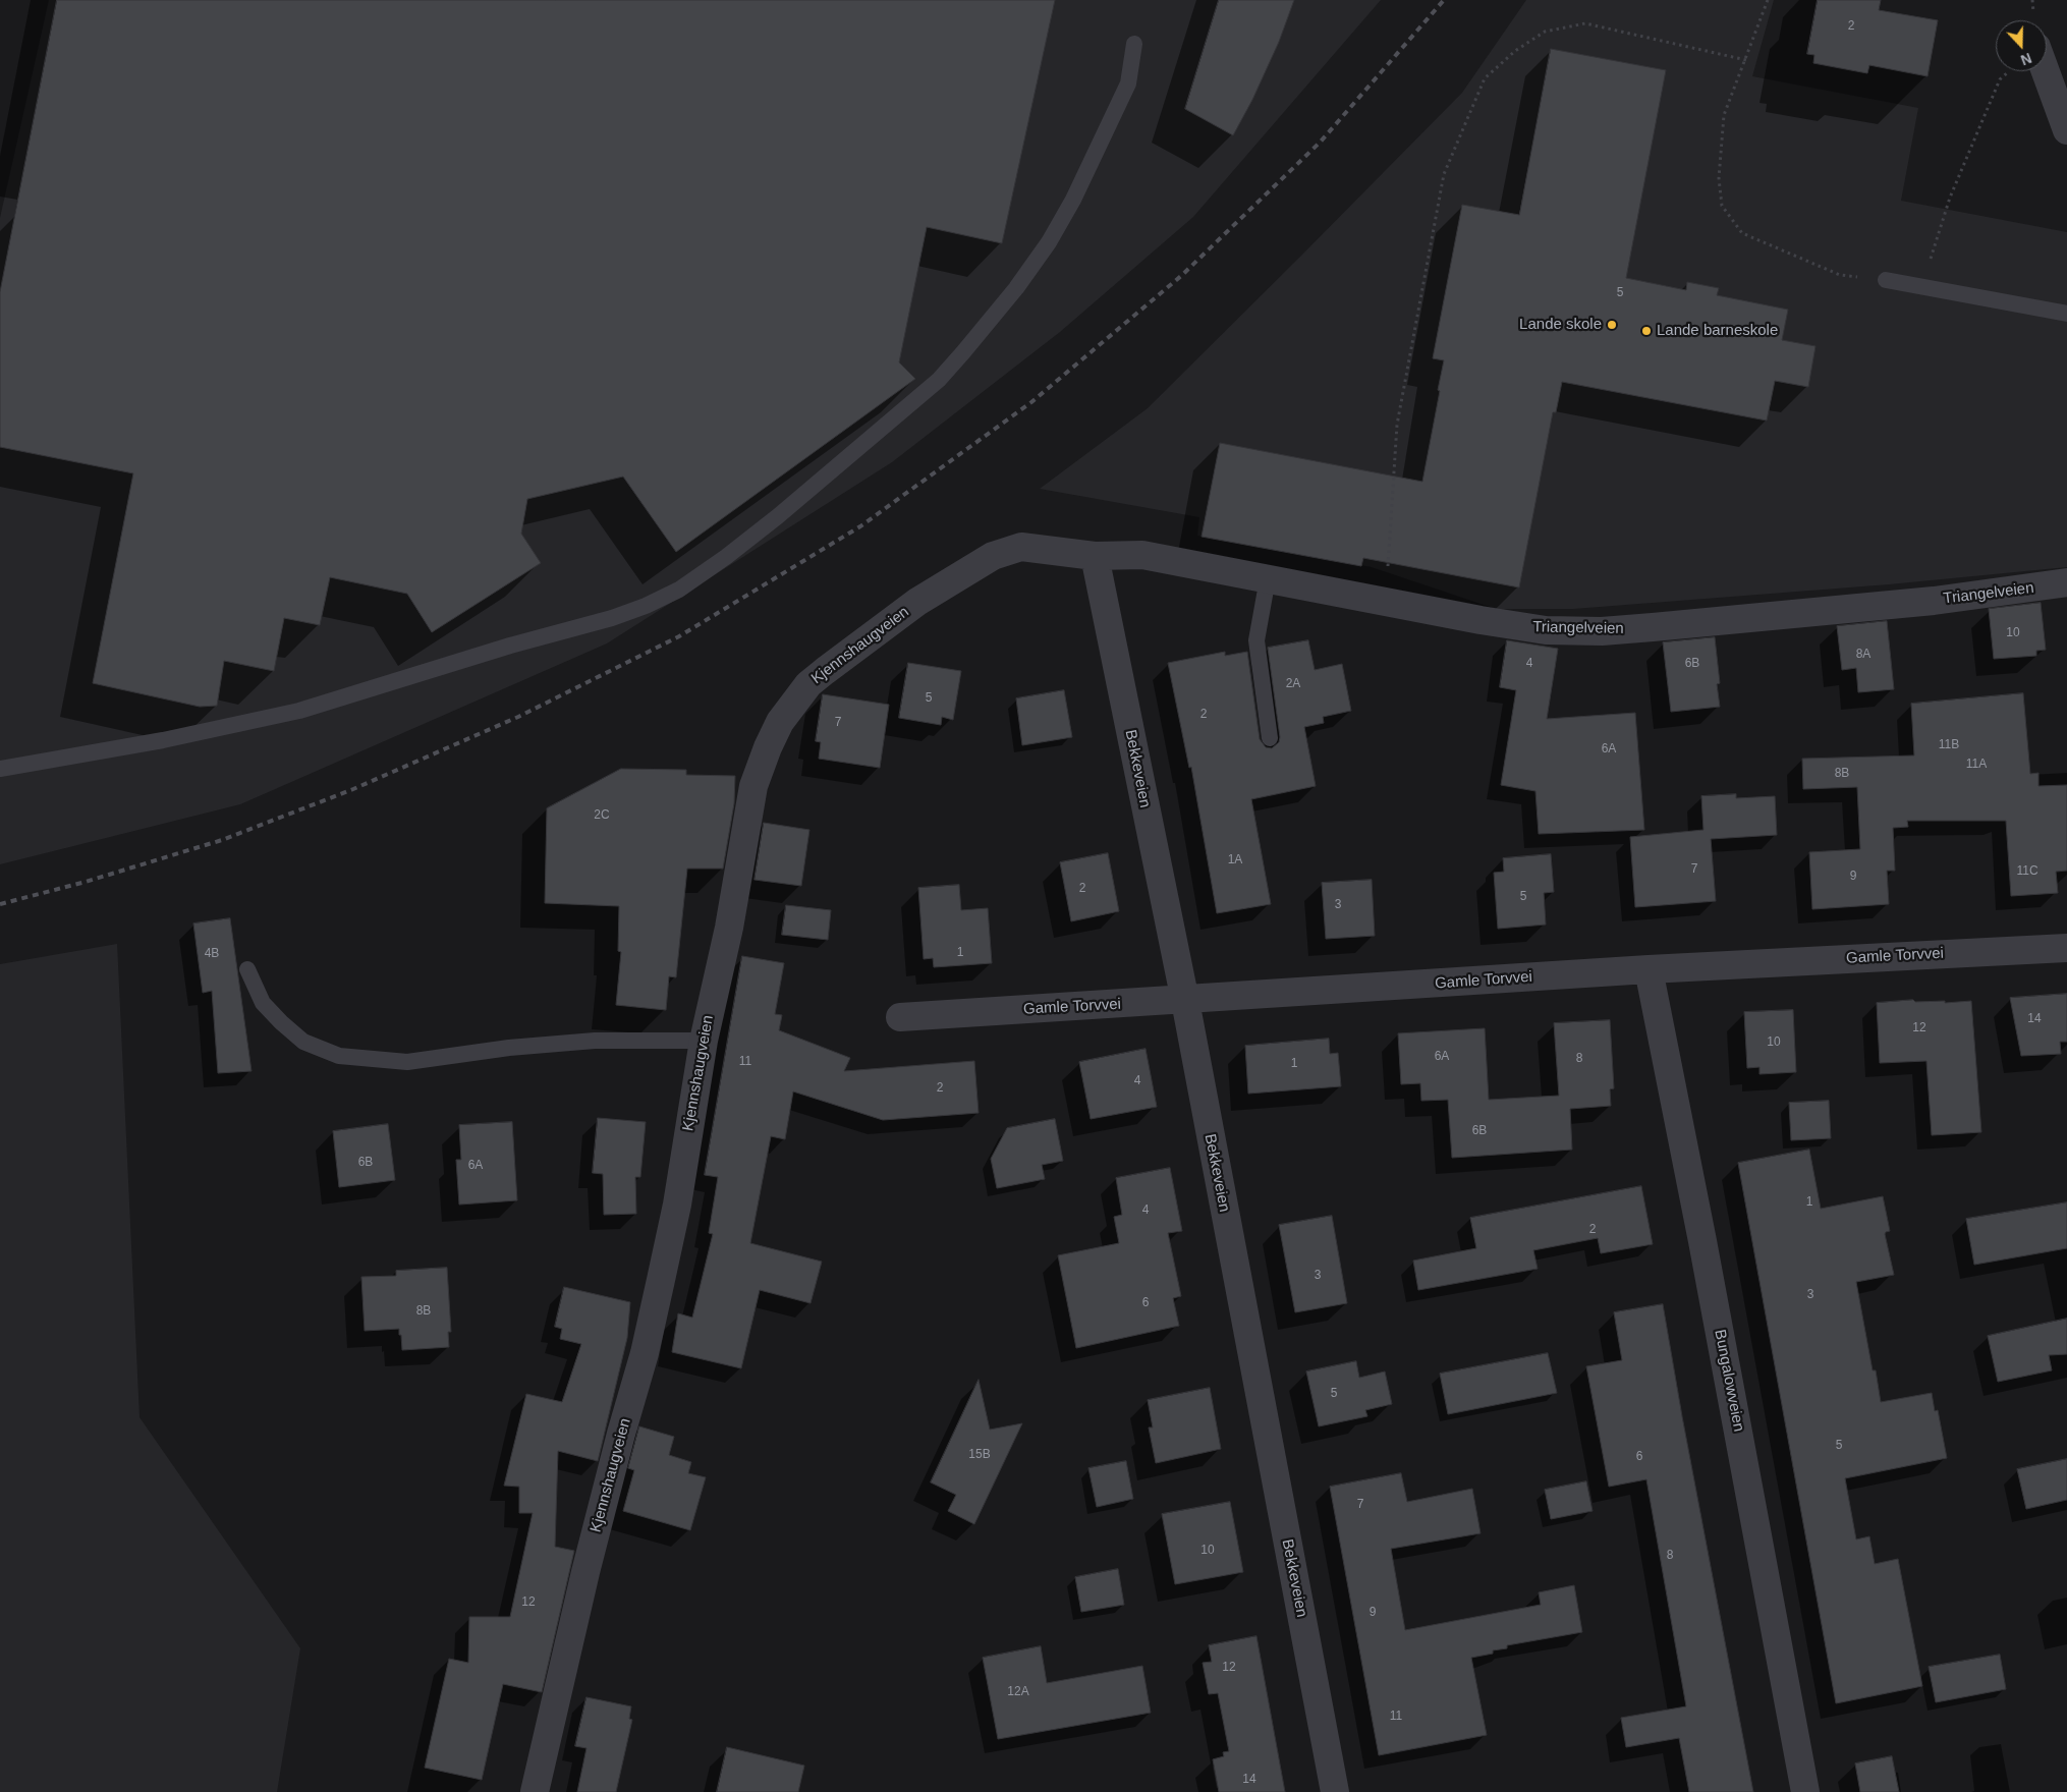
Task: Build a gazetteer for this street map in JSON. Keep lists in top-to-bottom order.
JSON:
{
  "streets": {
    "street": [
      "Triangelveien",
      "Kjennshaugveien",
      "Bekkeveien",
      "Gamle Torvvei",
      "Bungalowveien"
    ]
  },
  "crossings": [
    ["Triangelveien", "Kjennshaugveien"],
    ["Triangelveien", "Bekkeveien"],
    ["Kjennshaugveien", "Bekkeveien"],
    ["Bekkeveien", "Gamle Torvvei"],
    ["Gamle Torvvei", "Bungalowveien"]
  ],
  "places": ["Lande skole", "Lande barneskole"],
  "house_numbers": [
    "2",
    "5",
    "10",
    "8A",
    "4",
    "6B",
    "2A",
    "5",
    "2",
    "7",
    "11B",
    "6A",
    "11A",
    "8B",
    "2C",
    "1A",
    "7",
    "11C",
    "9",
    "2",
    "5",
    "3",
    "1",
    "4B",
    "14",
    "12",
    "10",
    "6A",
    "8",
    "11",
    "1",
    "4",
    "2",
    "6B",
    "6B",
    "6A",
    "1",
    "4",
    "2",
    "3",
    "3",
    "6",
    "8B",
    "5",
    "5",
    "15B",
    "6",
    "7",
    "10",
    "8",
    "12",
    "9",
    "12",
    "12A",
    "11",
    "14"
  ],
  "north": "bottom"
}
